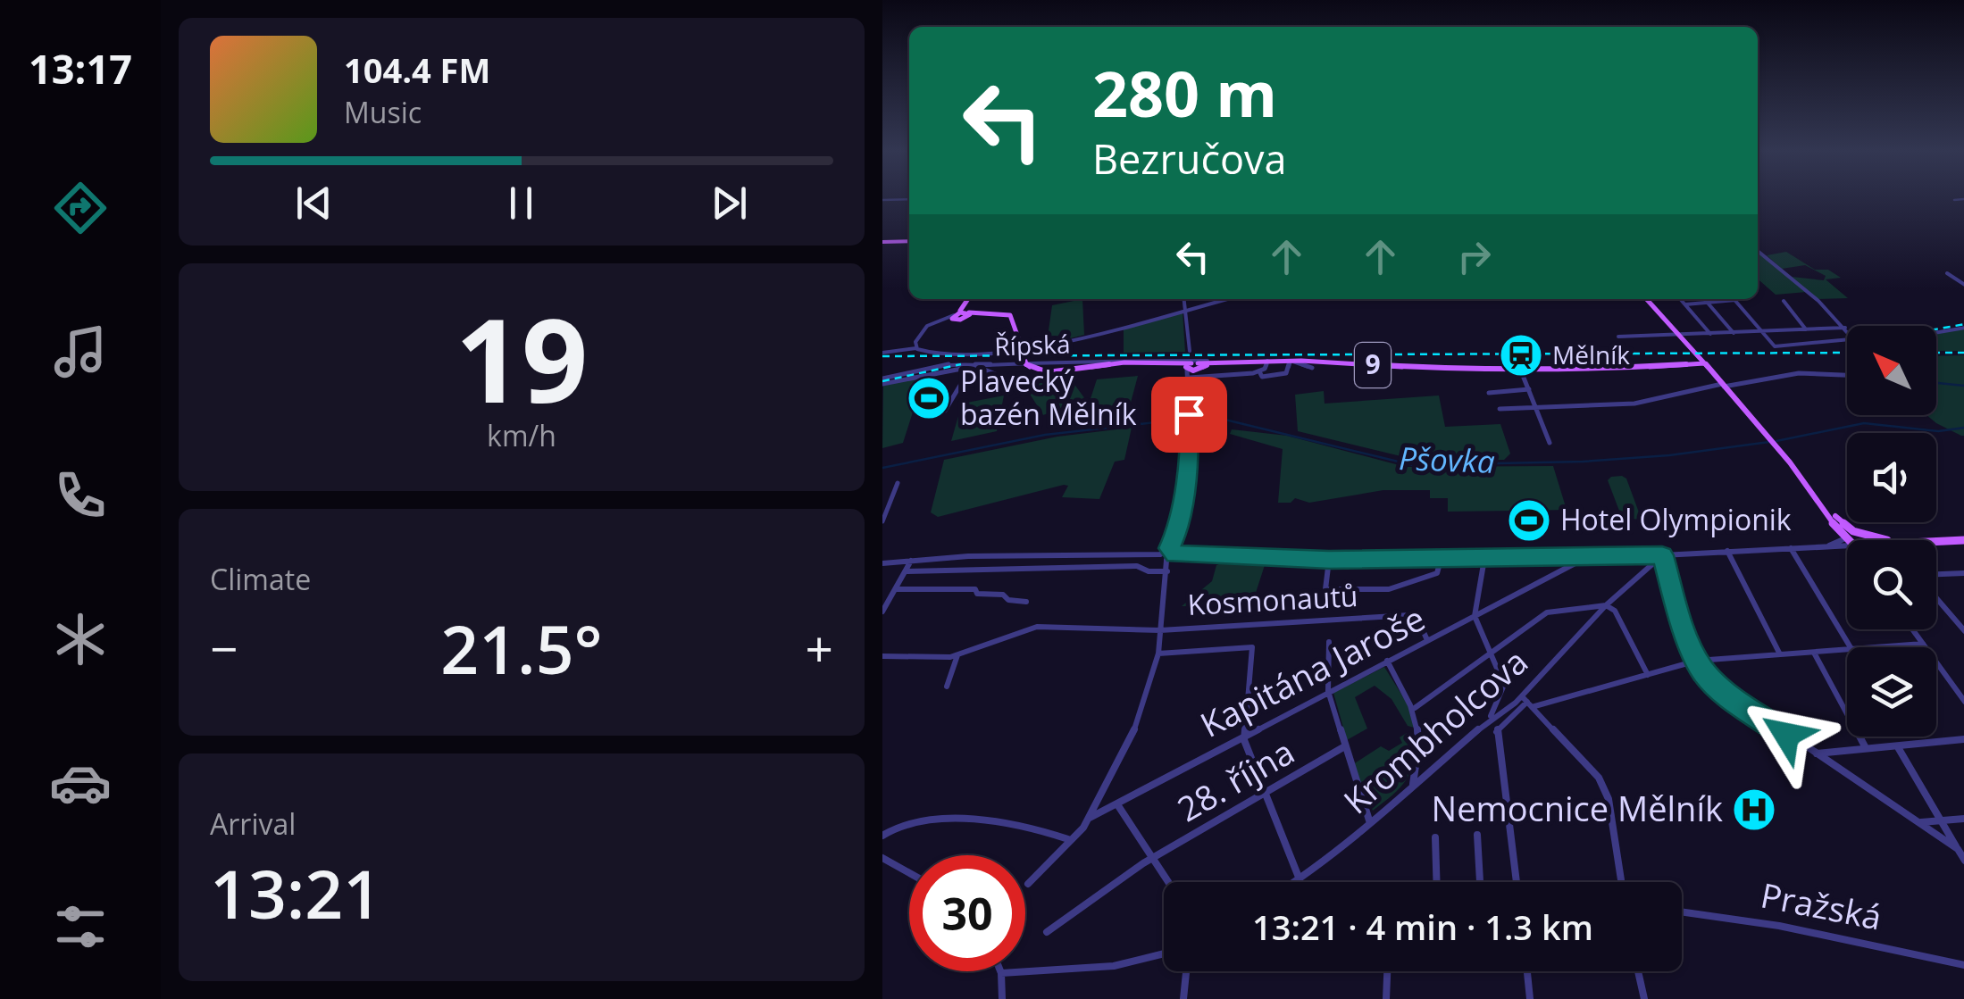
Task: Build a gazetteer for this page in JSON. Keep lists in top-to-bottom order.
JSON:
{
  "streets": {
    "main road": ["Řípská", "9"],
    "street": [
      "Kosmonautů",
      "Kapitána Jaroše",
      "Krombholcova",
      "28. října",
      "Pražská"
    ]
  },
  "crossings": [
    ["Řípská", "9"],
    ["Kosmonautů", "Kapitána Jaroše"]
  ],
  "water": ["Pšovka"],
  "places": {
    "station": ["Mělník"],
    "sports": ["Plavecký bazén Mělník", "Hotel Olympionik"],
    "hospital": ["Nemocnice Mělník"]
  },
  "north": "top left",
  "page": {
    "tabs": "13:17",
    "turn": ["280 m", "Bezručova"],
    "song": ["104.4 FM", "Music"],
    "tile": [
      ["19", "km/h"],
      "Climate",
      ["Arrival", "13:21"]
    ],
    "heat": ["−", "21.5°", "+"],
    "limit": "30",
    "trip": "13:21 · 4 min · 1.3 km"
  }
}
